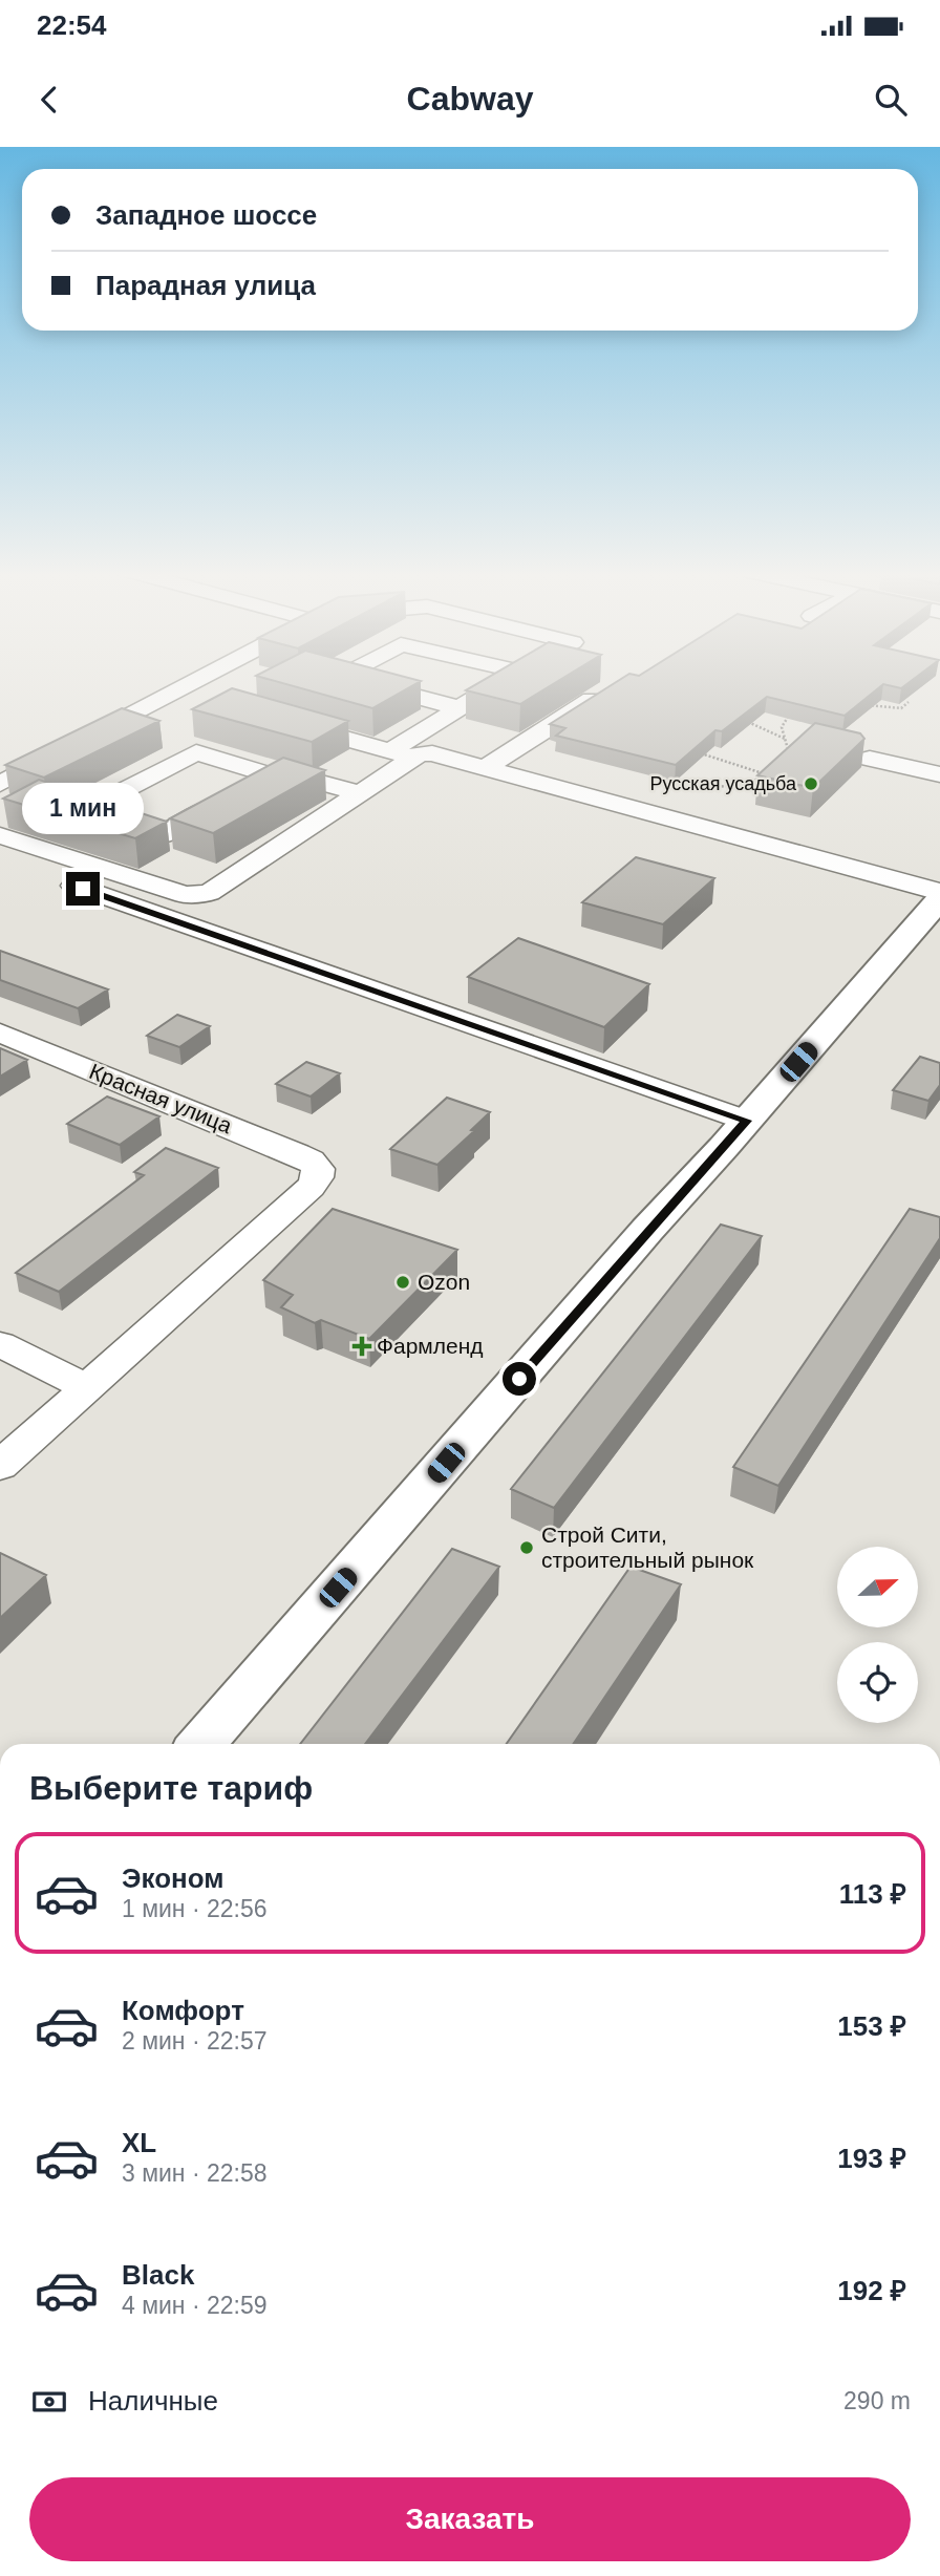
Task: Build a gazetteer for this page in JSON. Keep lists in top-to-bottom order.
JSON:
{
  "streets": {
    "street": ["Красная улица"]
  },
  "places": {
    "other": ["Русская усадьба", "Ozon", "Строй Сити, строительный рынок"],
    "health": ["Фармленд"]
  },
  "north": "right",
  "page": {
    "status": "22:54",
    "header": "Cabway",
    "banner": ["Западное шоссе", "Парадная улица"],
    "bubble": "1 мин",
    "heading": "Выберите тариф",
    "list": [
      {
        "name": "Эконом",
        "note": "1 мин · 22:56",
        "value": "113 ₽"
      },
      {
        "name": "Комфорт",
        "note": "2 мин · 22:57",
        "value": "153 ₽"
      },
      {
        "name": "XL",
        "note": "3 мин · 22:58",
        "value": "193 ₽"
      },
      {
        "name": "Black",
        "note": "4 мин · 22:59",
        "value": "192 ₽"
      }
    ],
    "pay": ["Наличные", "290 m"],
    "buttons": "Заказать"
  }
}
